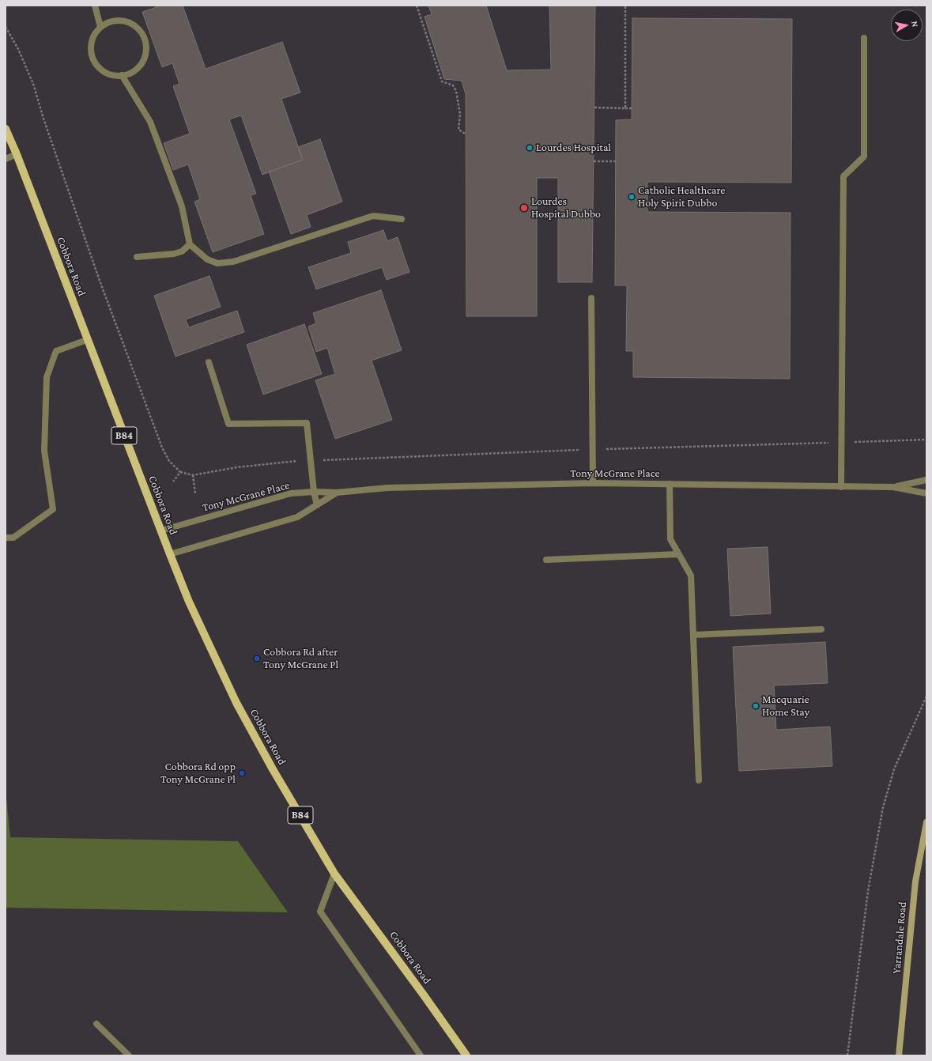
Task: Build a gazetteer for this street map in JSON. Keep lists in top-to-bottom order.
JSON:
{
  "streets": {
    "main road": ["Cobbora Road", "B84"],
    "street": ["Tony McGrane Place", "Yarrandale Road"]
  },
  "crossings": [
    ["Cobbora Road", "Tony McGrane Place"]
  ],
  "places": [
    "Lourdes Hospital",
    "Catholic Healthcare Holy Spirit Dubbo",
    "Lourdes Hospital Dubbo",
    "Cobbora Rd after Tony McGrane Pl",
    "Macquarie Home Stay",
    "Cobbora Rd opp Tony McGrane Pl"
  ],
  "north": "right"
}
